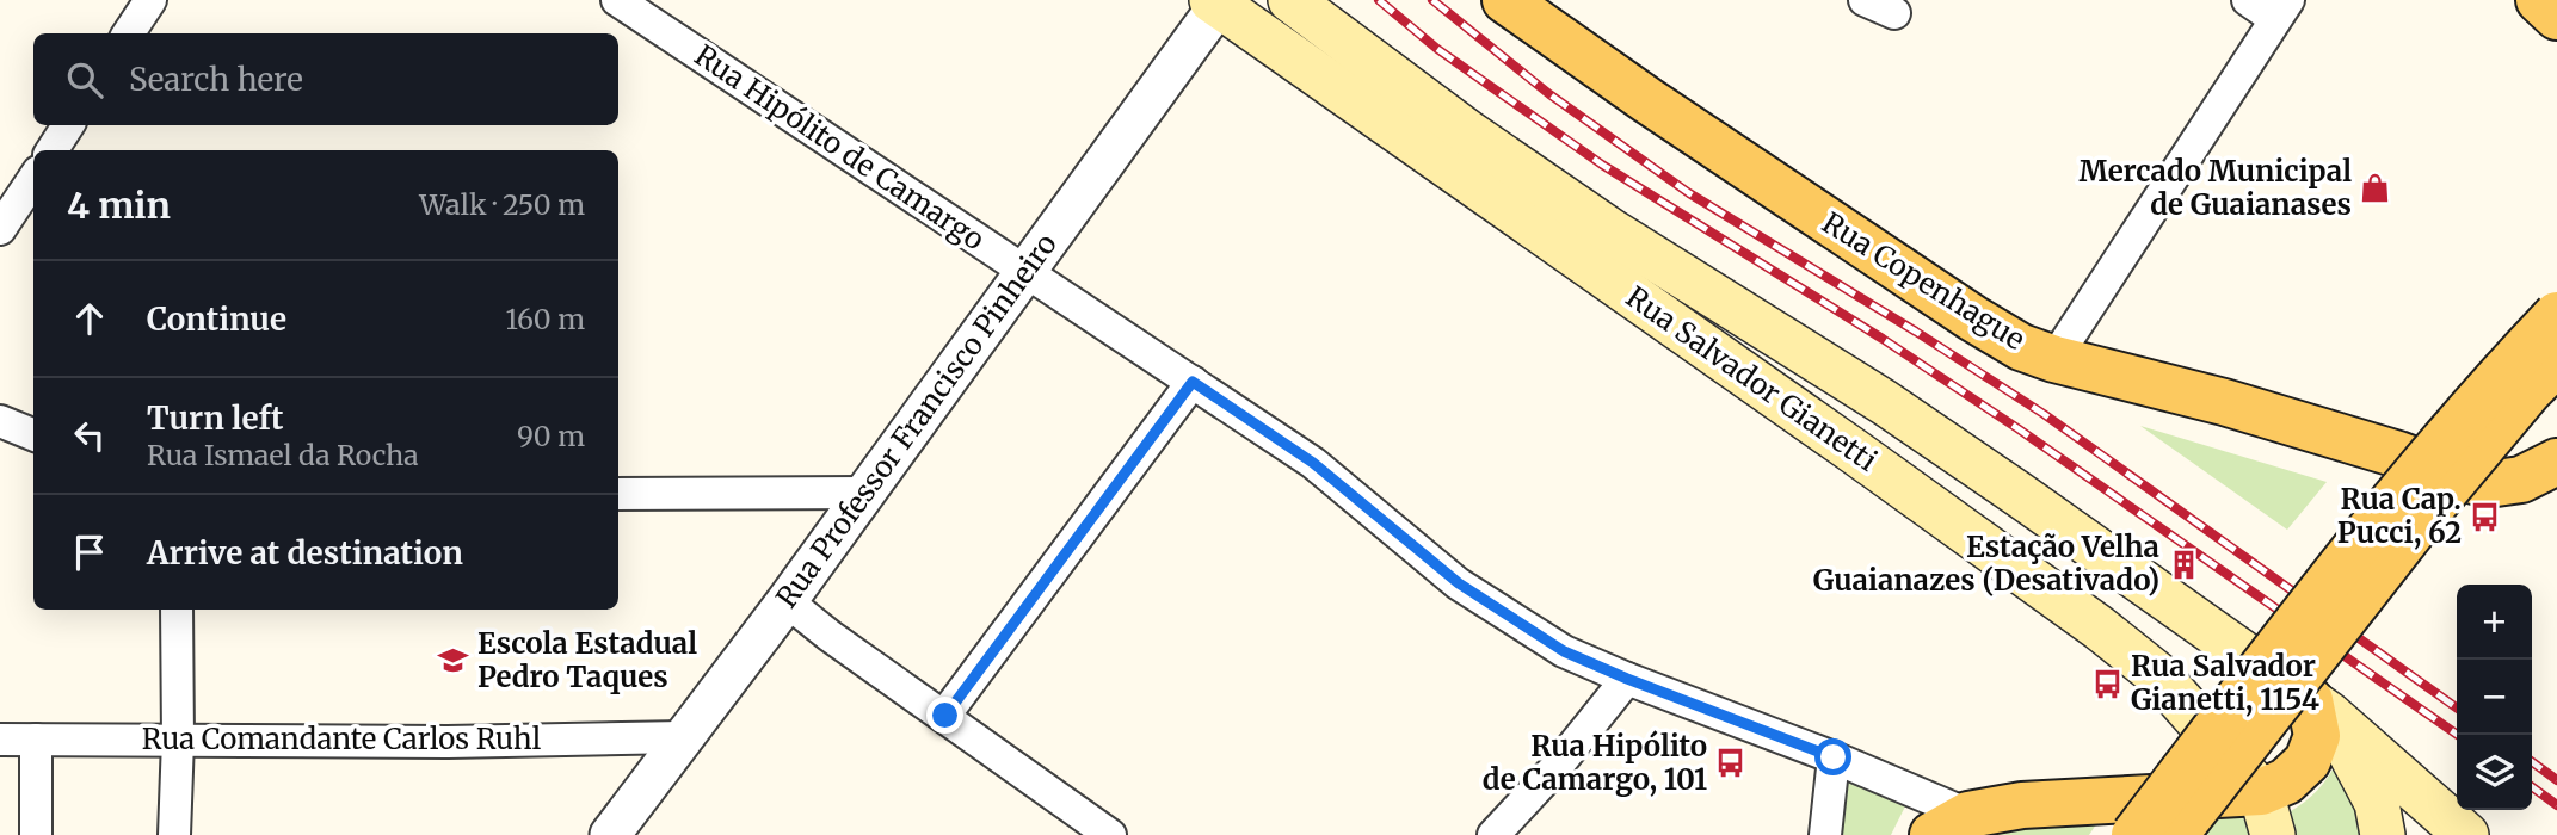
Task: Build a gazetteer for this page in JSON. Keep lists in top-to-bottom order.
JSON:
{
  "streets": {
    "main road": ["Rua Copenhague", "Rua Salvador Gianetti"],
    "street": ["Rua Hipólito de Camargo", "Rua Professor Francisco Pinheiro", "Rua Comandante Carlos Ruhl"]
  },
  "crossings": [
    ["Rua Hipólito de Camargo", "Rua Professor Francisco Pinheiro"],
    ["Rua Salvador Gianetti", "Rua Professor Francisco Pinheiro"],
    ["Rua Professor Francisco Pinheiro", "Rua Comandante Carlos Ruhl"]
  ],
  "places": {
    "shop": ["Mercado Municipal de Guaianases"],
    "bus stop": ["Rua Cap. Pucci, 62", "Rua Salvador Gianetti, 1154", "Rua Hipólito de Camargo, 101"],
    "building": ["Estação Velha Guaianazes (Desativado)"],
    "school or university": ["Escola Estadual Pedro Taques"]
  },
  "page": {
    "search": "Search here",
    "heading": ["4 min", "Walk · 250 m"],
    "list": [
      ["Continue", "160 m"],
      ["Turn left", "Rua Ismael da Rocha", "90 m"],
      "Arrive at destination"
    ],
    "map_buttons": ["+", "−"]
  }
}
